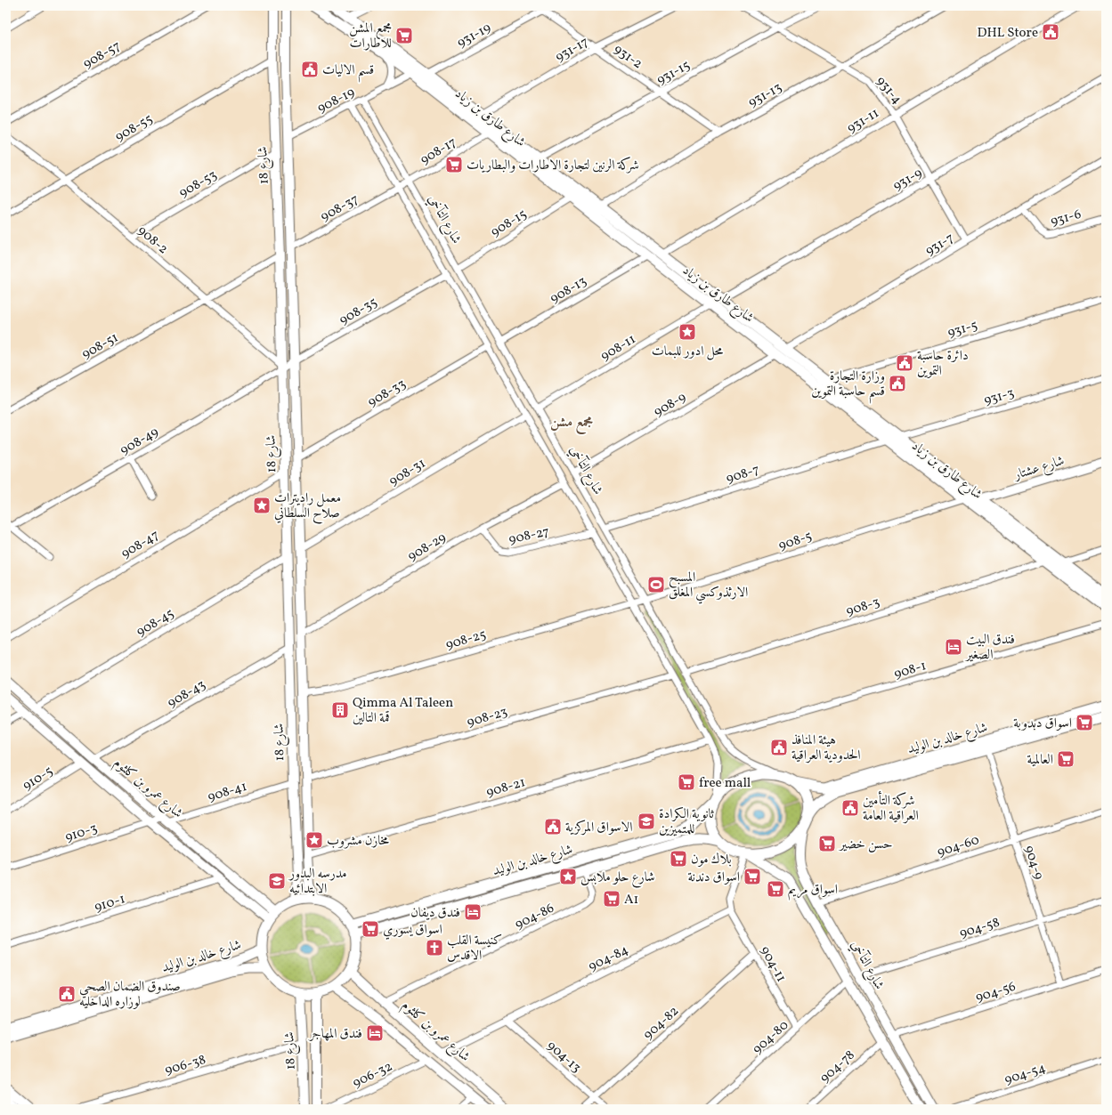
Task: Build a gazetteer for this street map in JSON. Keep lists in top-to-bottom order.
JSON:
{
  "streets": {
    "main road": ["شارع طارق بن زياد", "شارع خالد بن الوليد"],
    "street": [
      "931-19",
      "931-17",
      "908-57",
      "931-2",
      "931-15",
      "931-4",
      "931-13",
      "908-19",
      "931-11",
      "908-55",
      "908-17",
      "شارع 18",
      "931-9",
      "908-53",
      "908-37",
      "931-6",
      "شارع التآخي",
      "908-15",
      "908-2",
      "931-7",
      "908-13",
      "908-35",
      "931-5",
      "908-51",
      "908-11",
      "908-33",
      "931-3",
      "908-9",
      "908-49",
      "شارع عشتار",
      "908-31",
      "908-7",
      "908-27",
      "908-5",
      "908-47",
      "908-29",
      "908-3",
      "908-45",
      "908-25",
      "908-1",
      "908-43",
      "908-23",
      "910-5",
      "908-21",
      "شارع عمرو بن كلثوم",
      "908-41",
      "910-3",
      "904-60",
      "904-9",
      "910-1",
      "904-86",
      "904-58",
      "904-84",
      "904-11",
      "904-56",
      "904-82",
      "904-80",
      "904-13",
      "906-38",
      "904-78",
      "904-54",
      "906-32"
    ]
  },
  "crossings": [
    ["931-19", "931-2"],
    ["931-19", "شارع طارق بن زياد"],
    ["931-17", "931-2"],
    ["931-17", "شارع طارق بن زياد"],
    ["931-2", "931-15"],
    ["931-2", "931-13"],
    ["931-15", "931-4"],
    ["931-15", "شارع طارق بن زياد"],
    ["931-4", "931-13"],
    ["931-4", "931-11"],
    ["931-4", "931-9"],
    ["931-4", "931-7"],
    ["931-13", "شارع طارق بن زياد"],
    ["908-19", "شارع طارق بن زياد"],
    ["908-19", "شارع 18"],
    ["908-19", "شارع التآخي"],
    ["شارع طارق بن زياد", "931-11"],
    ["شارع طارق بن زياد", "908-17"],
    ["شارع طارق بن زياد", "931-9"],
    ["شارع طارق بن زياد", "908-15"],
    ["شارع طارق بن زياد", "931-7"],
    ["شارع طارق بن زياد", "908-13"],
    ["شارع طارق بن زياد", "931-5"],
    ["شارع طارق بن زياد", "908-11"],
    ["شارع طارق بن زياد", "931-3"],
    ["شارع طارق بن زياد", "908-9"],
    ["شارع طارق بن زياد", "شارع عشتار"],
    ["شارع طارق بن زياد", "908-7"],
    ["شارع طارق بن زياد", "908-5"],
    ["شارع طارق بن زياد", "908-3"],
    ["908-55", "شارع 18"],
    ["908-55", "908-2"],
    ["908-17", "908-37"],
    ["908-17", "شارع التآخي"],
    ["شارع 18", "908-53"],
    ["شارع 18", "908-37"],
    ["شارع 18", "908-2"],
    ["شارع 18", "908-35"],
    ["شارع 18", "908-33"],
    ["شارع 18", "908-49"],
    ["شارع 18", "908-31"],
    ["شارع 18", "908-47"],
    ["شارع 18", "908-29"],
    ["شارع 18", "908-45"],
    ["شارع 18", "908-25"],
    ["شارع 18", "908-43"],
    ["شارع 18", "908-23"],
    ["شارع 18", "شارع خالد بن الوليد"],
    ["شارع 18", "908-21"],
    ["شارع 18", "شارع عمرو بن كلثوم"],
    ["شارع 18", "908-41"],
    ["شارع 18", "906-38"],
    ["908-53", "908-2"],
    ["908-37", "شارع التآخي"],
    ["931-6", "931-7"],
    ["شارع التآخي", "908-15"],
    ["شارع التآخي", "908-13"],
    ["شارع التآخي", "908-35"],
    ["شارع التآخي", "908-11"],
    ["شارع التآخي", "908-33"],
    ["شارع التآخي", "908-9"],
    ["شارع التآخي", "908-31"],
    ["شارع التآخي", "908-7"],
    ["شارع التآخي", "908-27"],
    ["شارع التآخي", "908-5"],
    ["شارع التآخي", "908-29"],
    ["شارع التآخي", "908-3"],
    ["شارع التآخي", "908-25"],
    ["شارع التآخي", "908-1"],
    ["شارع التآخي", "908-23"],
    ["شارع التآخي", "شارع خالد بن الوليد"],
    ["شارع التآخي", "908-21"],
    ["شارع التآخي", "904-60"],
    ["شارع التآخي", "904-58"],
    ["شارع التآخي", "904-56"],
    ["شارع التآخي", "904-80"],
    ["شارع التآخي", "904-78"],
    ["908-2", "908-35"],
    ["908-2", "908-51"],
    ["908-2", "908-49"],
    ["908-35", "908-49"],
    ["908-27", "908-29"],
    ["908-5", "908-25"],
    ["908-45", "شارع عمرو بن كلثوم"],
    ["908-43", "شارع عمرو بن كلثوم"],
    ["شارع خالد بن الوليد", "شارع عمرو بن كلثوم"],
    ["شارع خالد بن الوليد", "904-9"],
    ["شارع خالد بن الوليد", "904-86"],
    ["910-5", "شارع عمرو بن كلثوم"],
    ["شارع عمرو بن كلثوم", "908-41"],
    ["شارع عمرو بن كلثوم", "910-3"],
    ["شارع عمرو بن كلثوم", "910-1"],
    ["شارع عمرو بن كلثوم", "904-86"],
    ["شارع عمرو بن كلثوم", "904-84"],
    ["شارع عمرو بن كلثوم", "906-32"],
    ["908-41", "910-3"],
    ["904-60", "904-9"],
    ["904-9", "904-58"],
    ["904-9", "904-56"],
    ["904-84", "904-11"],
    ["904-84", "904-13"],
    ["904-11", "904-82"],
    ["904-11", "904-80"],
    ["904-82", "904-13"]
  ],
  "districts": ["مجمع مشن"],
  "places": {
    "public building": [
      "DHL Store",
      "قسم الاليات",
      "دائرة حاسبة التموين",
      "وزارة التجارة قسم حاسبة التموين",
      "هيئة المنافذ الحدودية العراقية",
      "شركة التأمين العراقية العامة",
      "الاسواق المركزية",
      "صندوق الضمان الصحي لوزاره الداخليه"
    ],
    "supermarket": [
      "مجمع المشن للاطارات",
      "شركة الرنين لتجارة الاطارات والبطاريات",
      "اسواق دبدوبة",
      "العالمية",
      "free mall",
      "حسن خضير",
      "بلاك مون",
      "اسواق دندنة",
      "اسواق مريم",
      "A1",
      "اسواق يسوري"
    ],
    "place": [
      "محل ادور للبمات",
      "معمل راديترات صلاح السلطاني",
      "مخازن مشروب",
      "شارع حلو ملابس"
    ],
    "sports": ["المسبح الارثذوكسي المغلق"],
    "hotel": ["فندق البيت الصغير", "فندق ديفان", "فندق المهاجر"],
    "building": ["Qimma Al Taleen قمة التالين"],
    "school or university": ["ثانوية الكرادة للمتميزين", "مدرسه البدور الابتدائيه"],
    "church": ["كنيسة القلب الاقدس"]
  }
}
